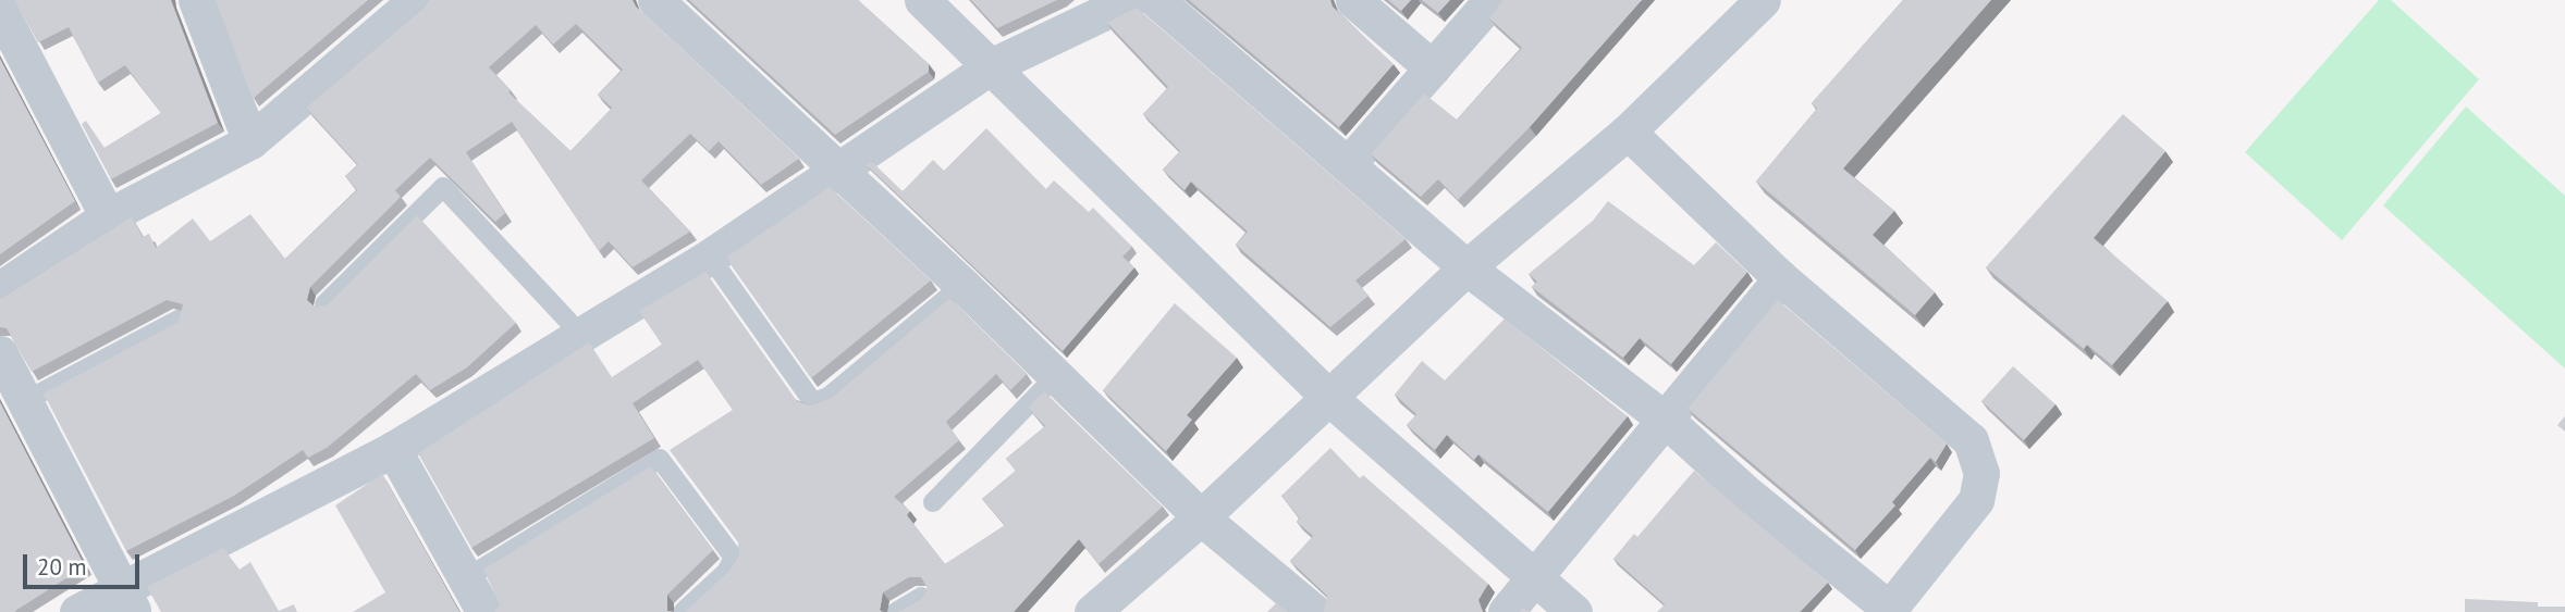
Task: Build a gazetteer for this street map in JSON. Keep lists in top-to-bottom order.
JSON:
{
  "scale_bar": "20 m"
}
